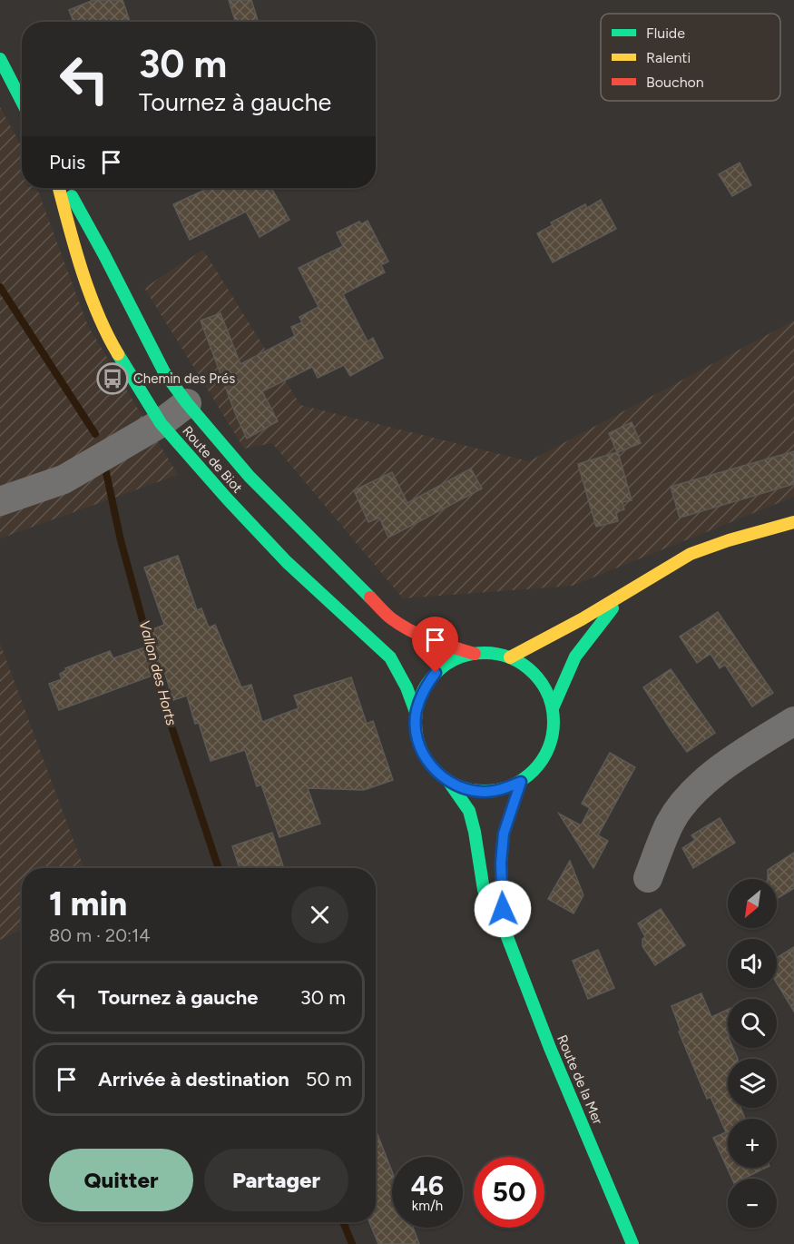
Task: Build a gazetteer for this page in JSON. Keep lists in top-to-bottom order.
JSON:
{
  "streets": {
    "main road": ["Route de Biot", "Route de la Mer"]
  },
  "water": ["Vallon des Horts"],
  "places": {
    "bus stop": ["Chemin des Prés"]
  },
  "legend": ["Fluide", "Ralenti", "Bouchon"],
  "north": "bottom left",
  "page": {
    "turn": ["30 m", "Tournez à gauche"],
    "then": "Puis",
    "heading": ["1 min", "80 m · 20:14"],
    "map_buttons": ["+", "−"],
    "list": [
      {
        "name": "Tournez à gauche",
        "value": "30 m"
      },
      {
        "name": "Arrivée à destination",
        "value": "50 m"
      }
    ],
    "buttons": ["Quitter", "Partager"],
    "speed": "46 km/h",
    "limit": "50"
  }
}
